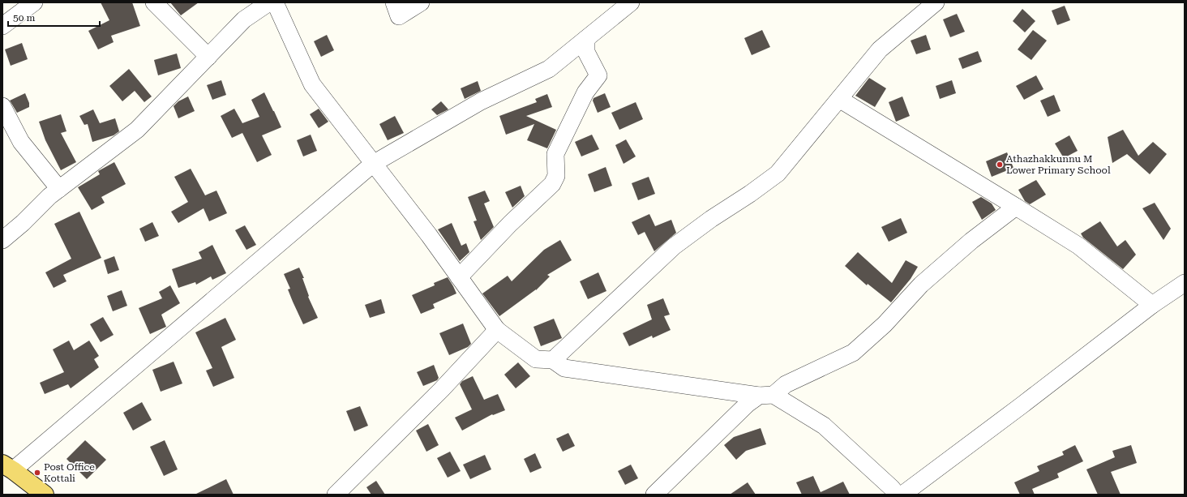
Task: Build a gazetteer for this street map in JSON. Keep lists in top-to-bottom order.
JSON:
{
  "places": ["Athazhakkunnu M Lower Primary School", "Post Office Kottali"],
  "scale_bar": "50 m"
}
